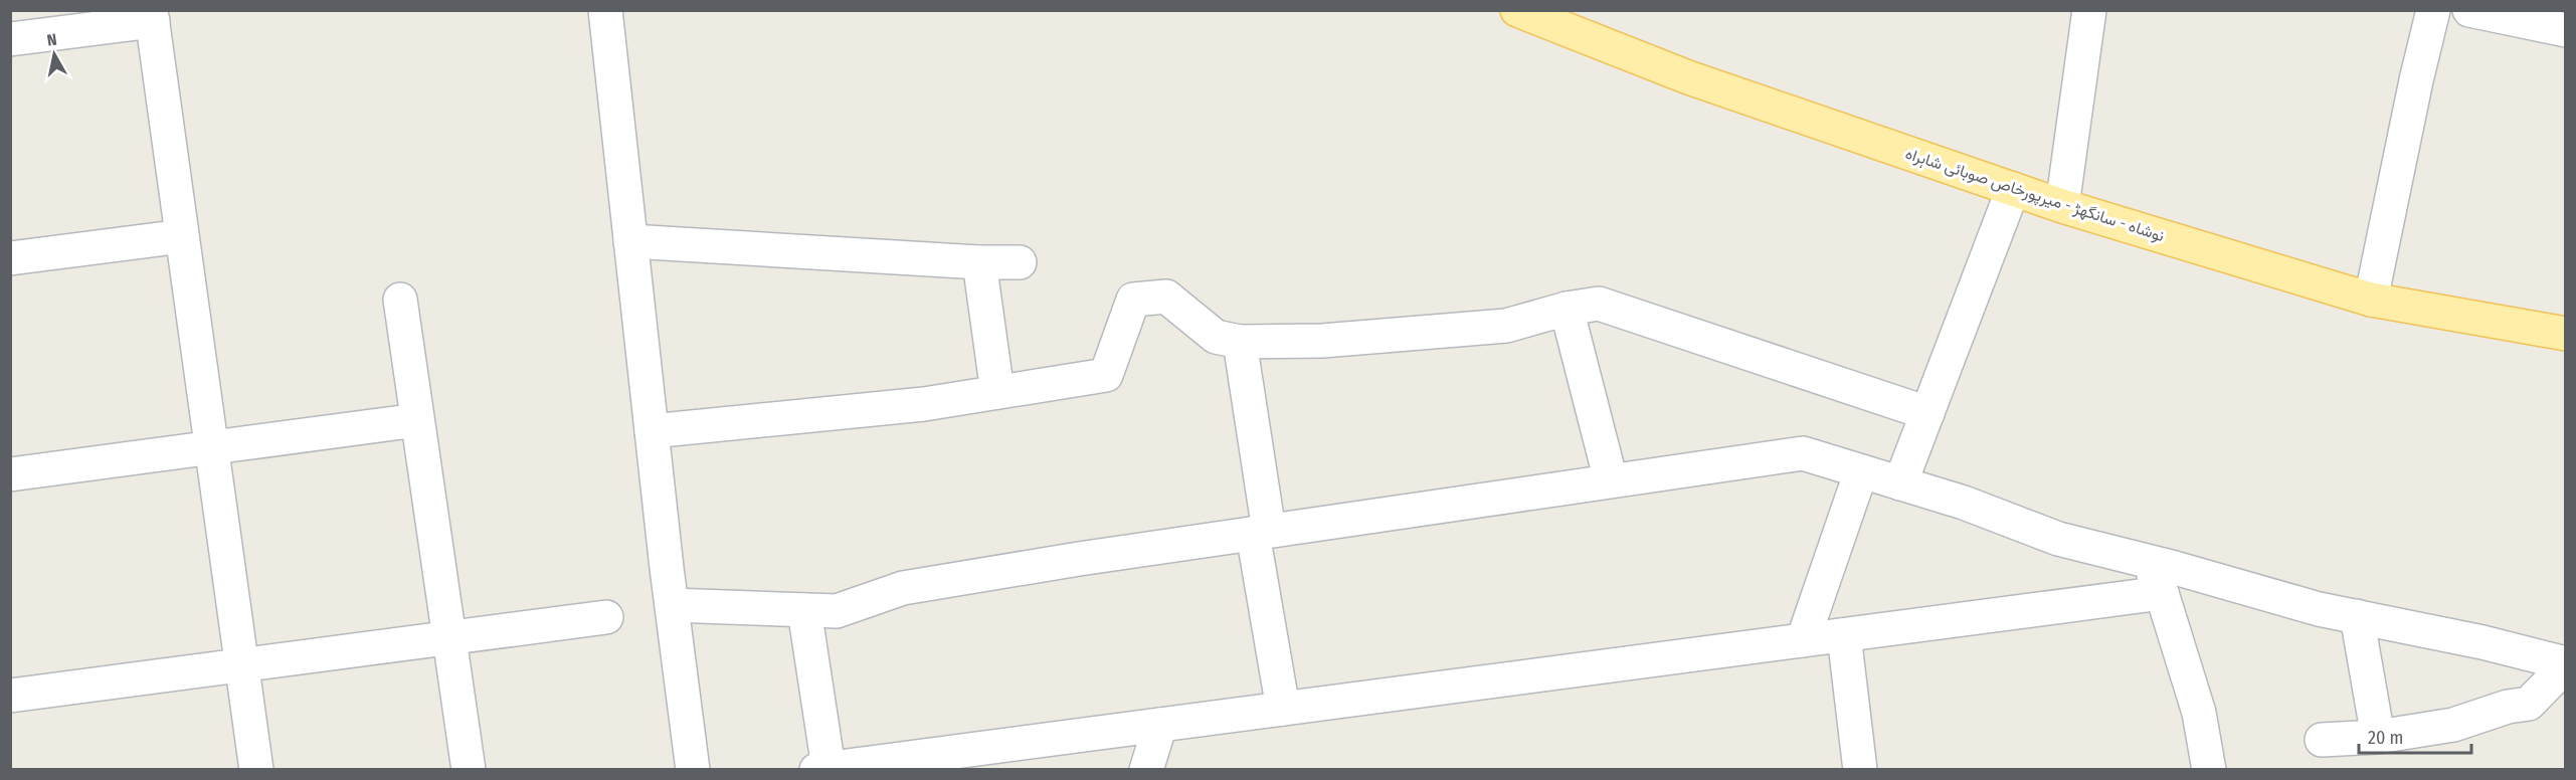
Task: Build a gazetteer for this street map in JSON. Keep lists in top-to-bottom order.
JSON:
{
  "streets": {
    "main road": ["نوشاہ - سانگھڑ - میرپورخاص صوبائی شاہراہ"]
  },
  "scale_bar": "20 m",
  "north": "top"
}
